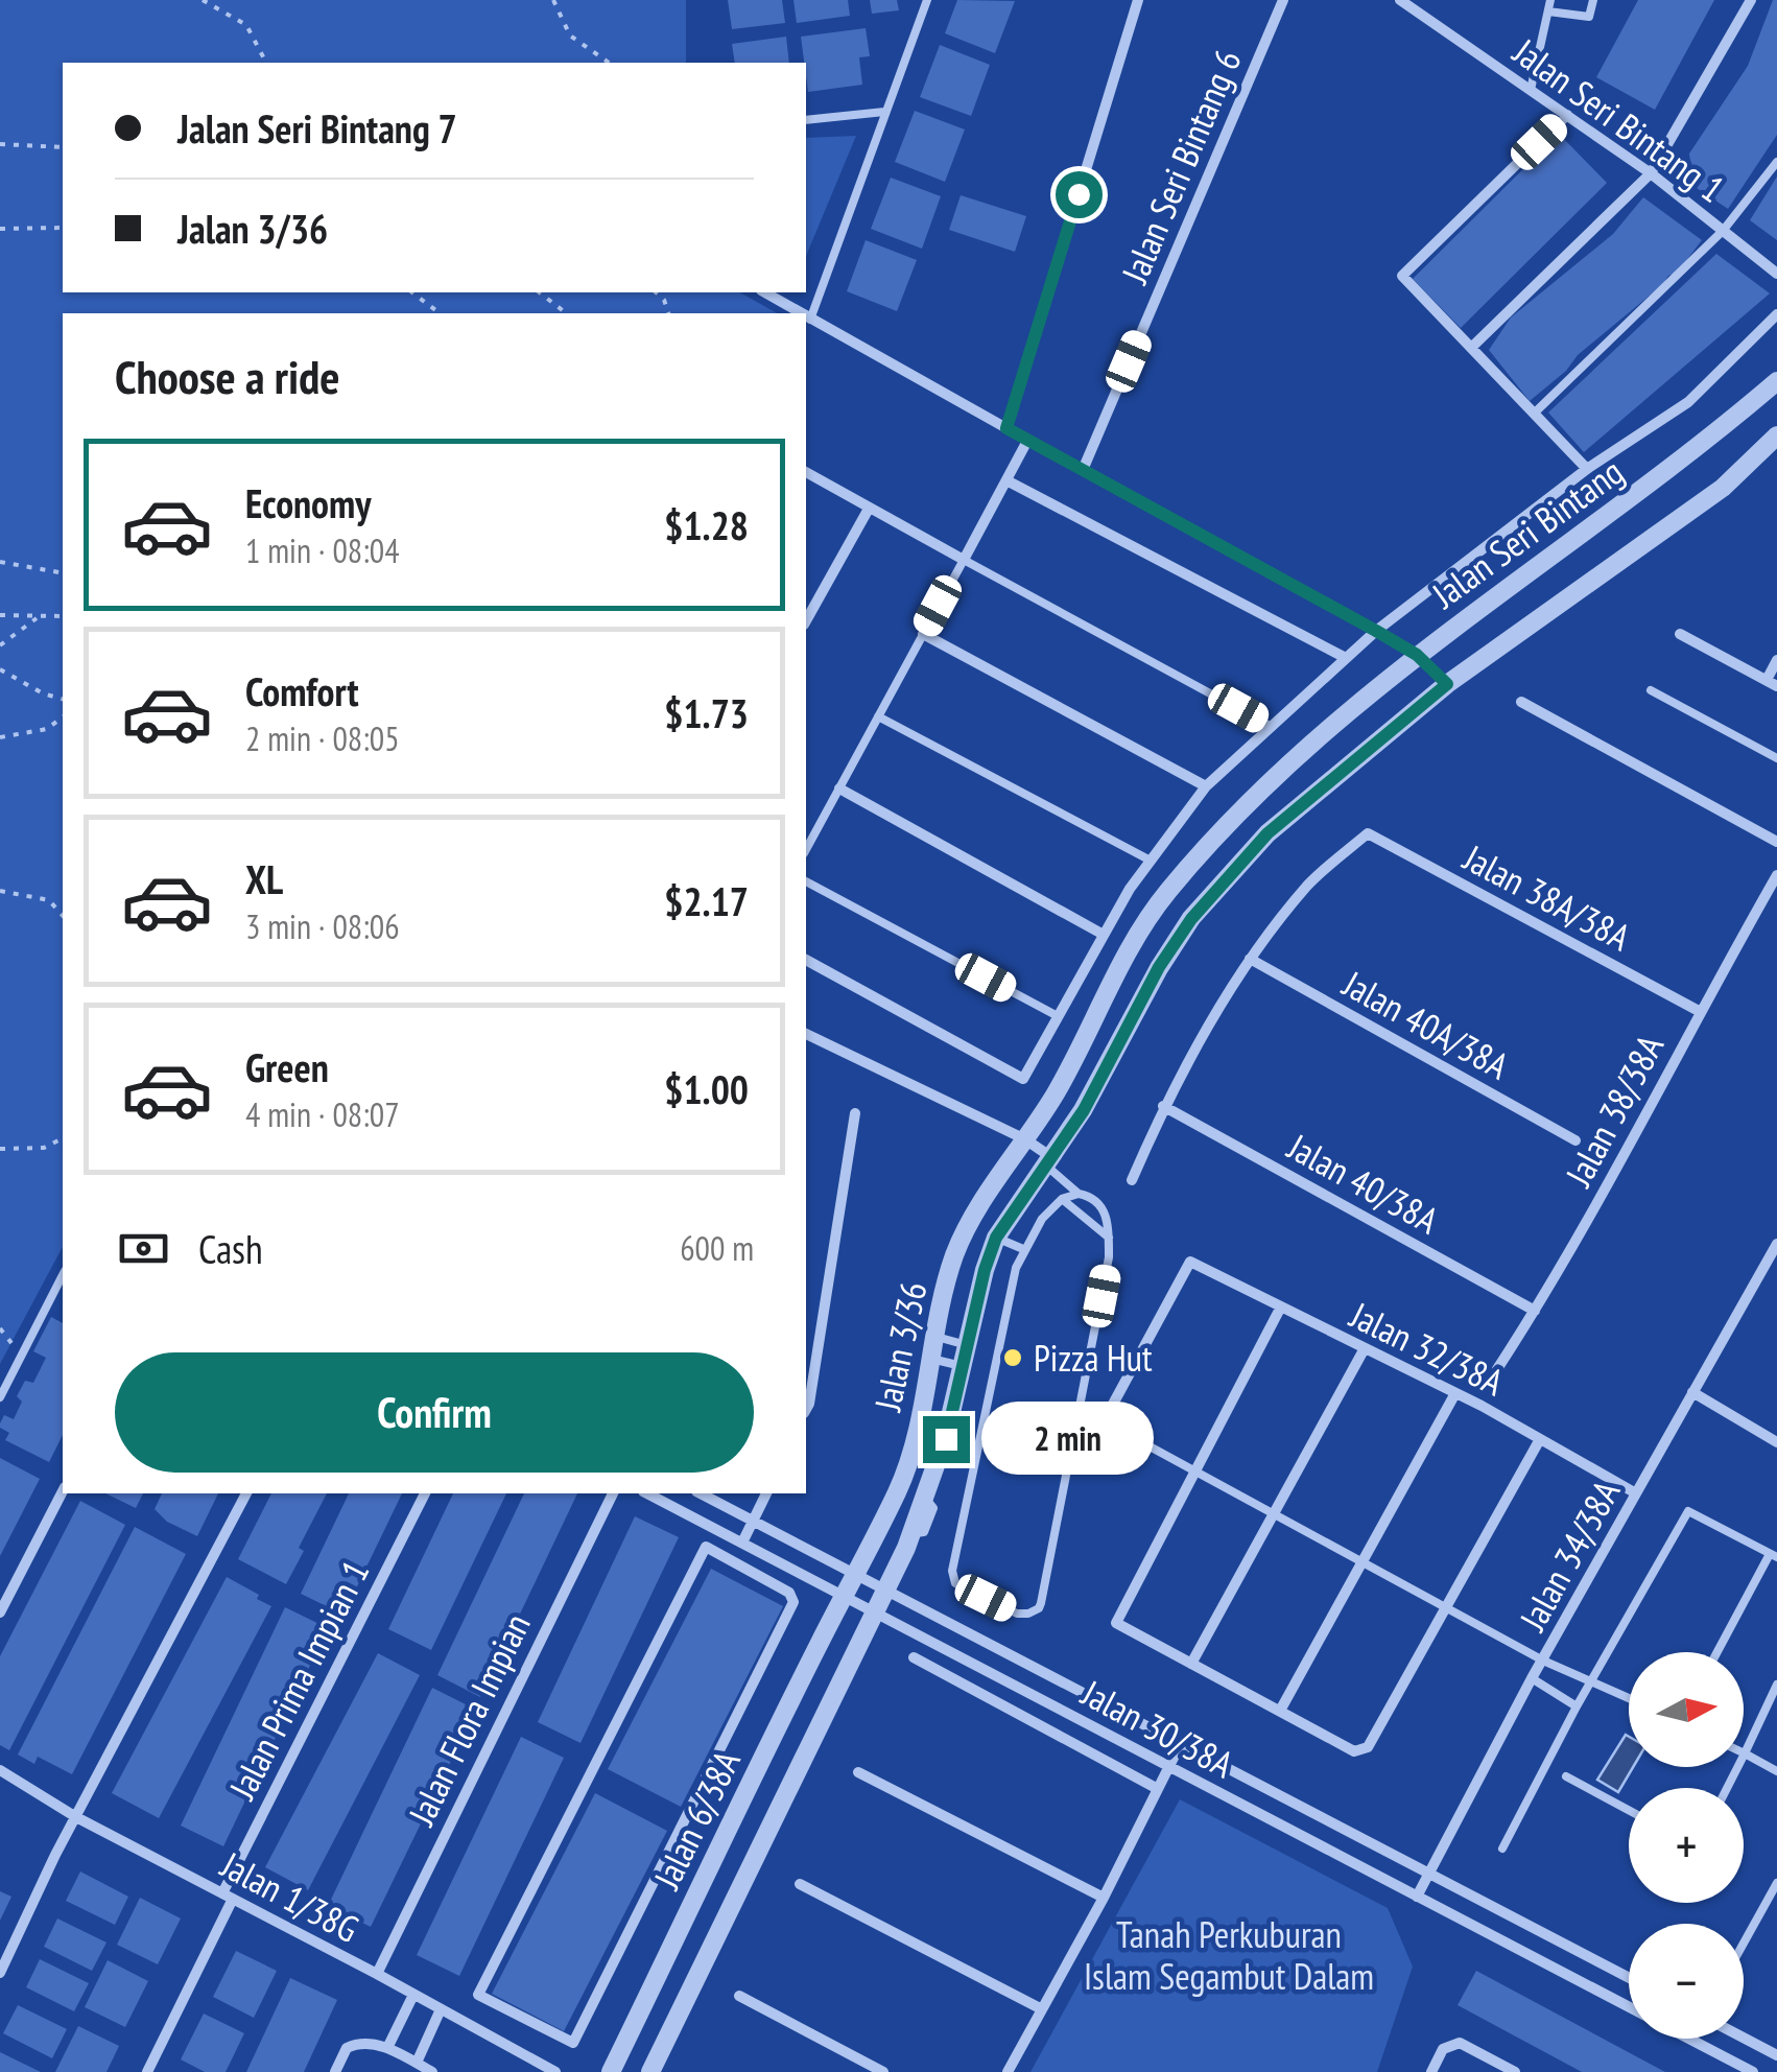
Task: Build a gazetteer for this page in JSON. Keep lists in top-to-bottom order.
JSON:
{
  "streets": {
    "street": [
      "Jalan Seri Bintang 1",
      "Jalan Seri Bintang 6",
      "Jalan Seri Bintang",
      "Jalan 38A/38A",
      "Jalan 40A/38A",
      "Jalan 38/38A",
      "Jalan 40/38A",
      "Jalan 3/36",
      "Jalan 32/38A",
      "Jalan 34/38A",
      "Jalan Prima Impian 1",
      "Jalan Flora Impian",
      "Jalan 30/38A",
      "Jalan 6/38A",
      "Jalan 1/38G"
    ]
  },
  "crossings": [
    ["Jalan Seri Bintang", "Jalan 3/36"],
    ["Jalan 38A/38A", "Jalan 40A/38A"],
    ["Jalan 38A/38A", "Jalan 38/38A"],
    ["Jalan 38/38A", "Jalan 40/38A"],
    ["Jalan 3/36", "Jalan 30/38A"],
    ["Jalan 3/36", "Jalan 6/38A"],
    ["Jalan 32/38A", "Jalan 34/38A"],
    ["Jalan 34/38A", "Jalan 30/38A"],
    ["Jalan Prima Impian 1", "Jalan 1/38G"],
    ["Jalan Flora Impian", "Jalan 1/38G"],
    ["Jalan 30/38A", "Jalan 6/38A"]
  ],
  "parks": ["Tanah Perkuburan Islam Segambut Dalam"],
  "places": ["Pizza Hut"],
  "north": "right",
  "page": {
    "banner": ["Jalan Seri Bintang 7", "Jalan 3/36"],
    "heading": "Choose a ride",
    "list": [
      {
        "name": "Economy",
        "note": "1 min · 08:04",
        "value": "$1.28"
      },
      {
        "name": "Comfort",
        "note": "2 min · 08:05",
        "value": "$1.73"
      },
      {
        "name": "XL",
        "note": "3 min · 08:06",
        "value": "$2.17"
      },
      {
        "name": "Green",
        "note": "4 min · 08:07",
        "value": "$1.00"
      }
    ],
    "pay": ["Cash", "600 m"],
    "buttons": "Confirm",
    "bubble": "2 min",
    "map_buttons": ["+", "−"]
  }
}
